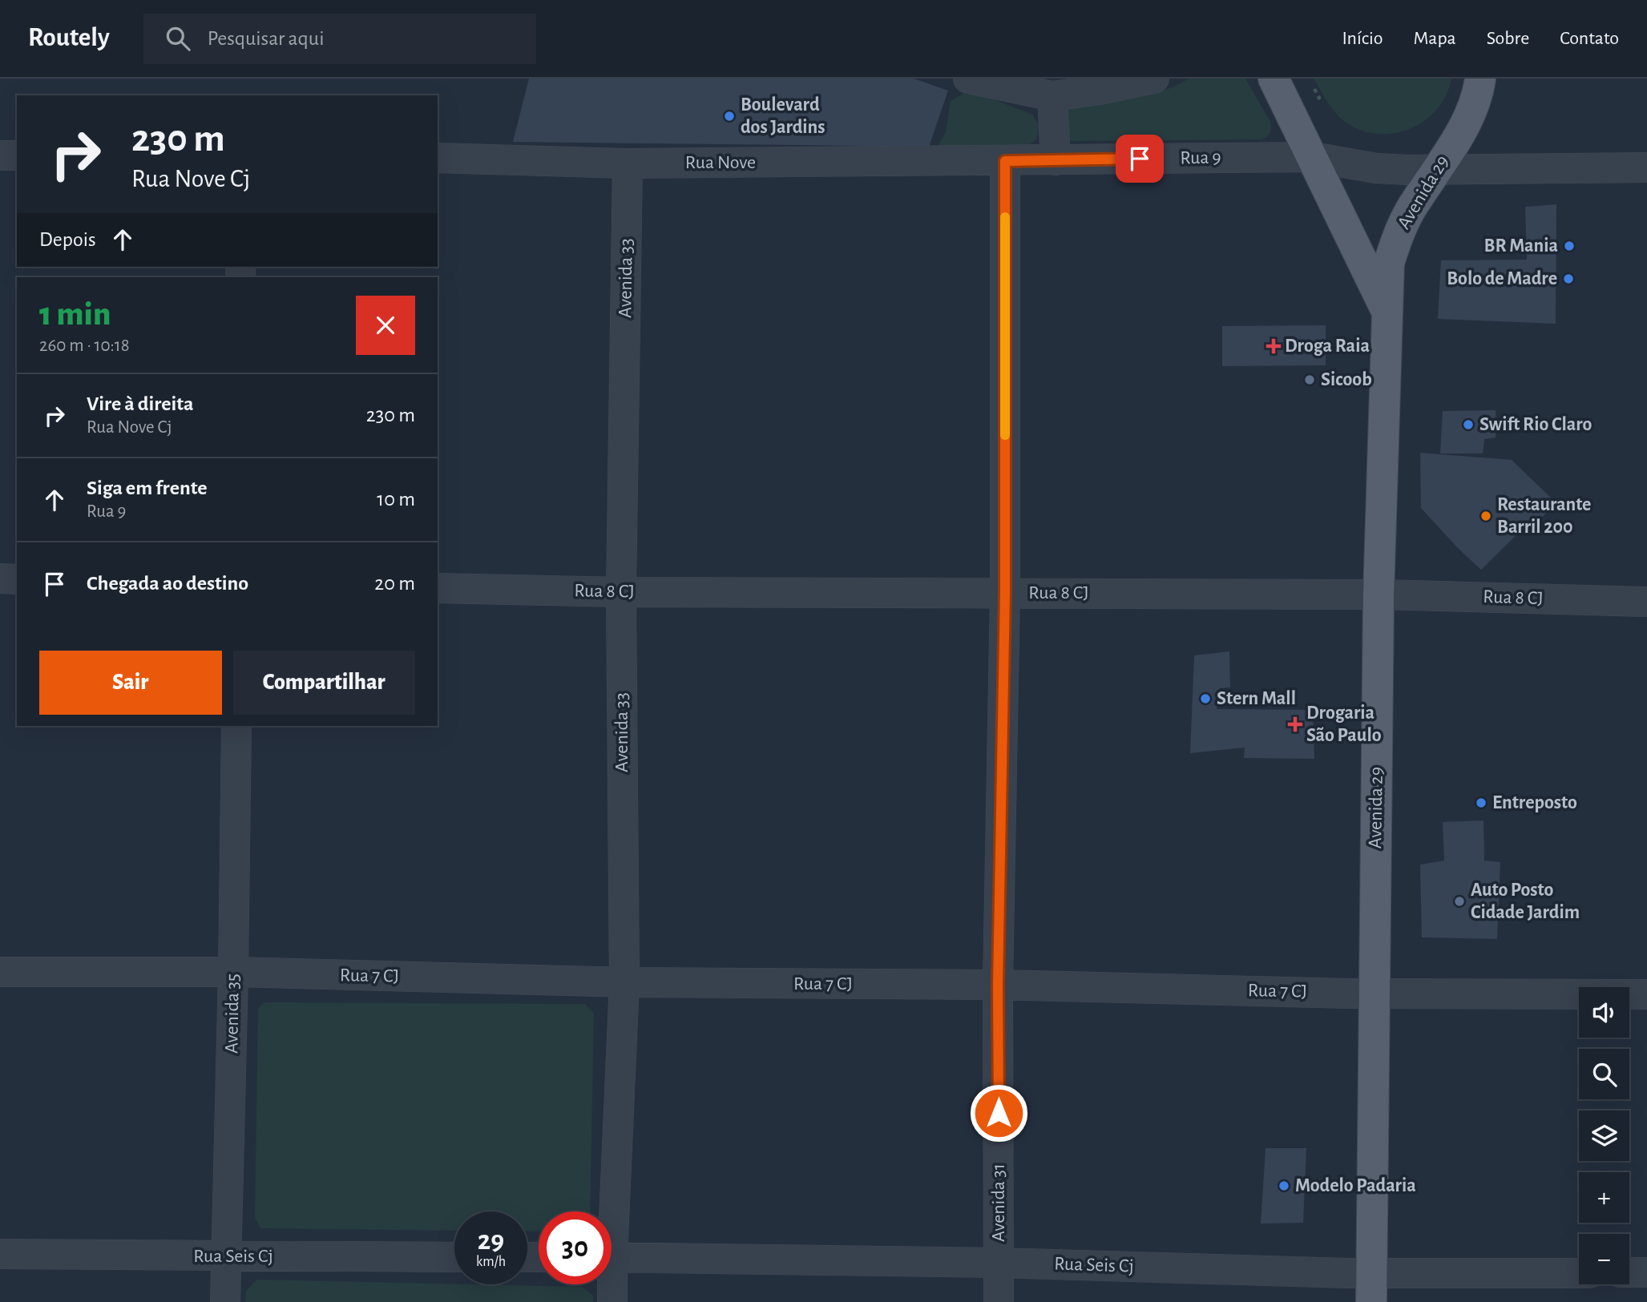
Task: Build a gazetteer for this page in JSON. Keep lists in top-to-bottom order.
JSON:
{
  "streets": {
    "main road": ["Avenida 29"],
    "street": [
      "Rua 9",
      "Rua Nove",
      "Avenida 33",
      "Rua 8 CJ",
      "Rua 7 CJ",
      "Avenida 35",
      "Avenida 31",
      "Rua Seis Cj"
    ]
  },
  "crossings": [
    ["Rua 9", "Rua Nove"],
    ["Rua 9", "Avenida 29"],
    ["Rua 9", "Avenida 31"],
    ["Rua Nove", "Avenida 33"],
    ["Rua Nove", "Avenida 31"],
    ["Avenida 29", "Rua 8 CJ"],
    ["Avenida 29", "Rua 7 CJ"],
    ["Avenida 29", "Rua Seis Cj"],
    ["Avenida 33", "Rua 8 CJ"],
    ["Avenida 33", "Rua 7 CJ"],
    ["Rua 8 CJ", "Avenida 31"],
    ["Rua 7 CJ", "Avenida 35"],
    ["Rua 7 CJ", "Avenida 31"],
    ["Avenida 35", "Rua Seis Cj"],
    ["Avenida 31", "Rua Seis Cj"]
  ],
  "places": {
    "other": [
      "Boulevard dos Jardins",
      "BR Mania",
      "Bolo de Madre",
      "Sicoob",
      "Swift Rio Claro",
      "Restaurante Barril 200",
      "Stern Mall",
      "Entreposto",
      "Auto Posto Cidade Jardim",
      "Modelo Padaria"
    ],
    "health": ["Droga Raia", "Drogaria São Paulo"]
  },
  "page": {
    "header": "Routely",
    "search": "Pesquisar aqui",
    "nav": [
      "Início",
      "Mapa",
      "Sobre",
      "Contato"
    ],
    "turn": ["230 m", "Rua Nove Cj"],
    "then": "Depois",
    "heading": ["1 min", "260 m · 10:18"],
    "list": [
      {
        "name": "Vire à direita",
        "note": "Rua Nove Cj",
        "value": "230 m"
      },
      {
        "name": "Siga em frente",
        "note": "Rua 9",
        "value": "10 m"
      },
      {
        "name": "Chegada ao destino",
        "value": "20 m"
      }
    ],
    "buttons": ["Sair", "Compartilhar"],
    "map_buttons": ["+", "−"],
    "speed": "29 km/h",
    "limit": "30"
  }
}
